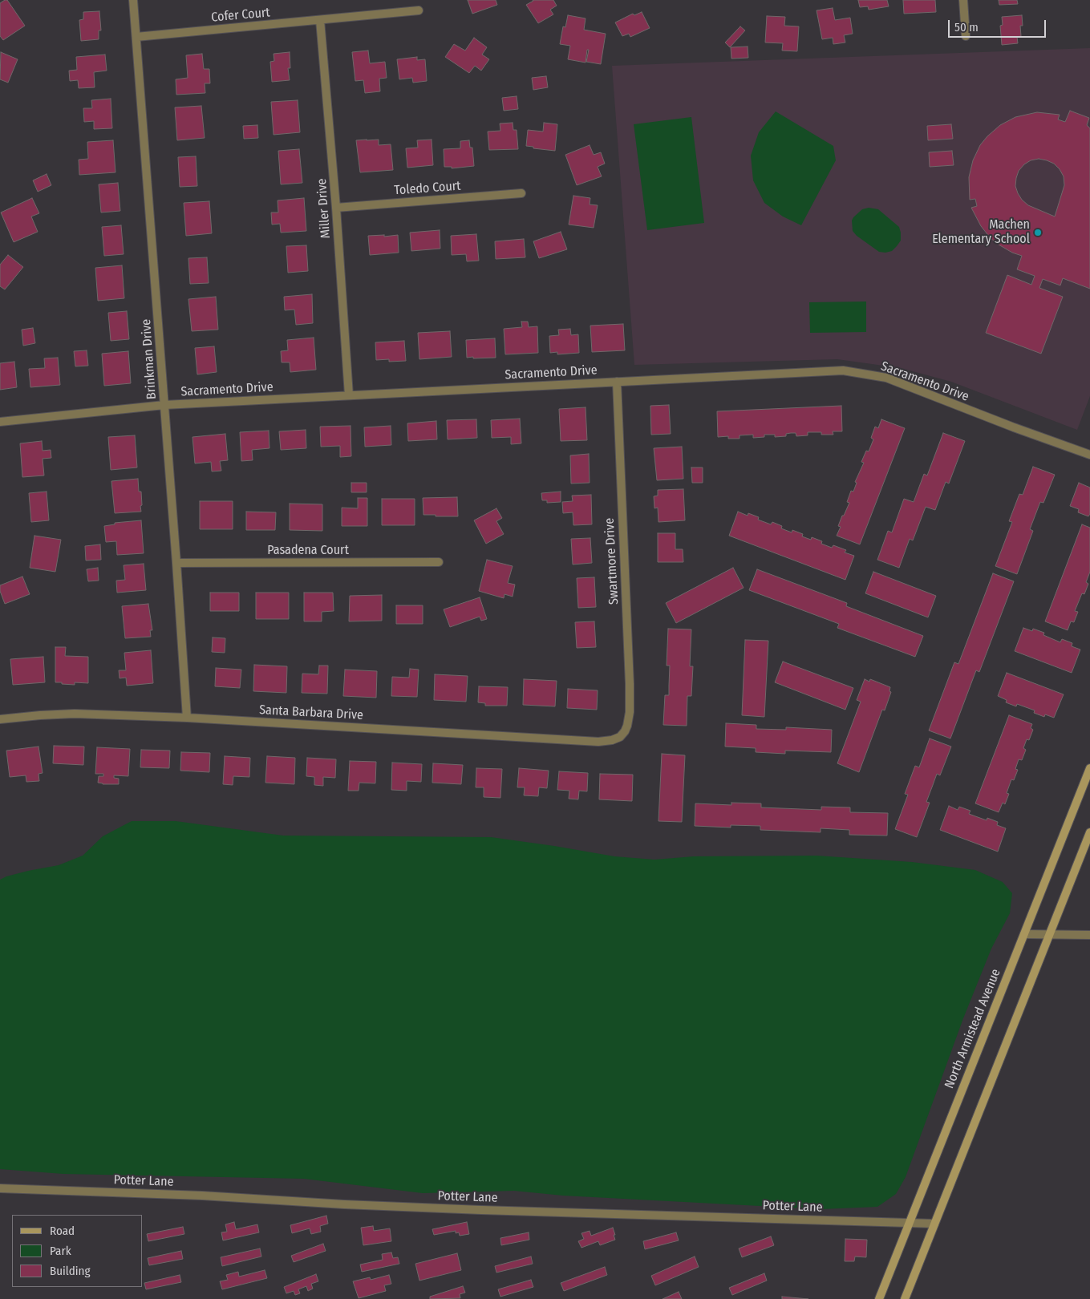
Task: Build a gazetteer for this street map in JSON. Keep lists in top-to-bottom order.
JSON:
{
  "streets": {
    "main road": ["North Armistead Avenue"],
    "street": [
      "Cofer Court",
      "Toledo Court",
      "Miller Drive",
      "Brinkman Drive",
      "Sacramento Drive",
      "Pasadena Court",
      "Swartmore Drive",
      "Santa Barbara Drive",
      "Potter Lane"
    ]
  },
  "crossings": [
    ["Cofer Court", "Miller Drive"],
    ["Cofer Court", "Brinkman Drive"],
    ["Toledo Court", "Miller Drive"],
    ["Miller Drive", "Sacramento Drive"],
    ["Brinkman Drive", "Sacramento Drive"],
    ["Brinkman Drive", "Pasadena Court"],
    ["Brinkman Drive", "Santa Barbara Drive"],
    ["Sacramento Drive", "Swartmore Drive"],
    ["Swartmore Drive", "Santa Barbara Drive"],
    ["North Armistead Avenue", "Potter Lane"]
  ],
  "places": ["Machen Elementary School"],
  "legend": ["Road", "Park", "Building"],
  "scale_bar": "50 m"
}
